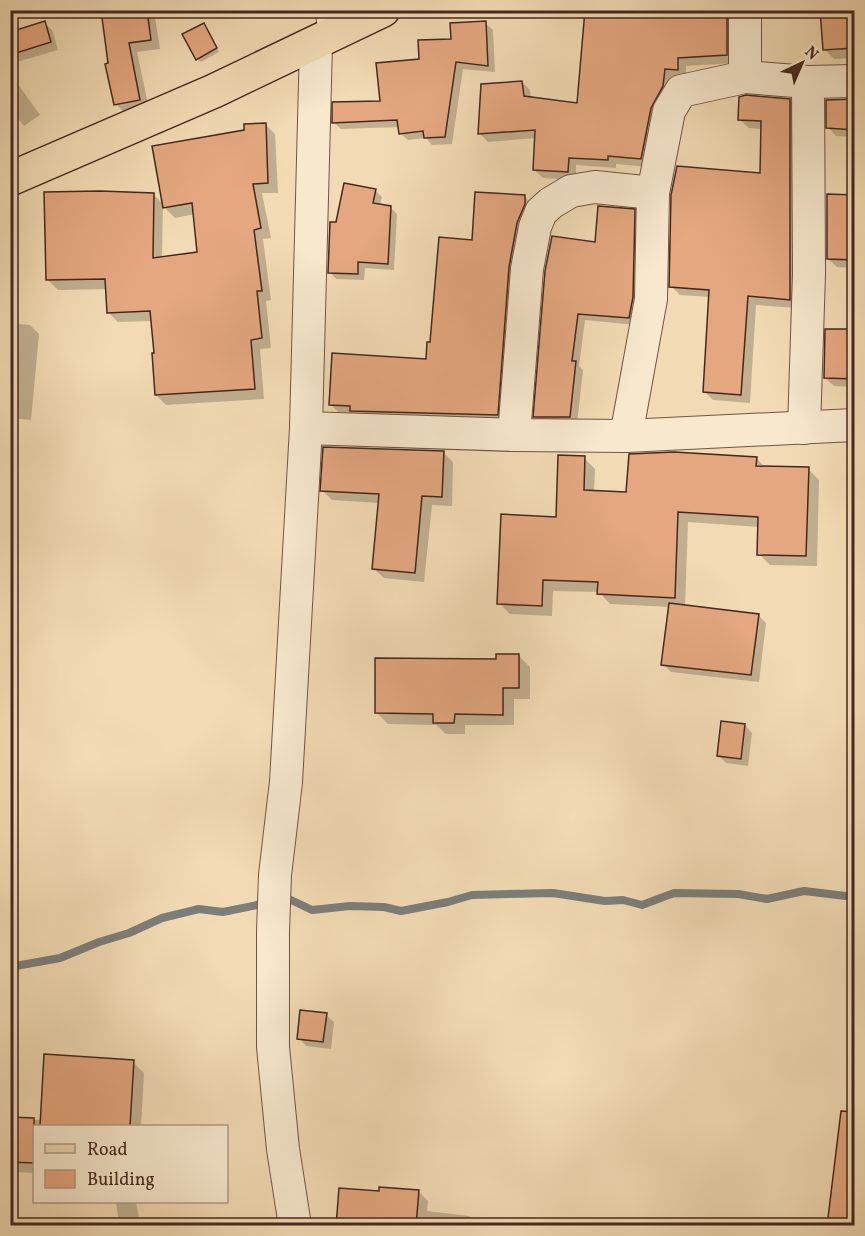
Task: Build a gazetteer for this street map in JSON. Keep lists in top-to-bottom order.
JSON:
{
  "legend": ["Road", "Building"],
  "north": "top right"
}
